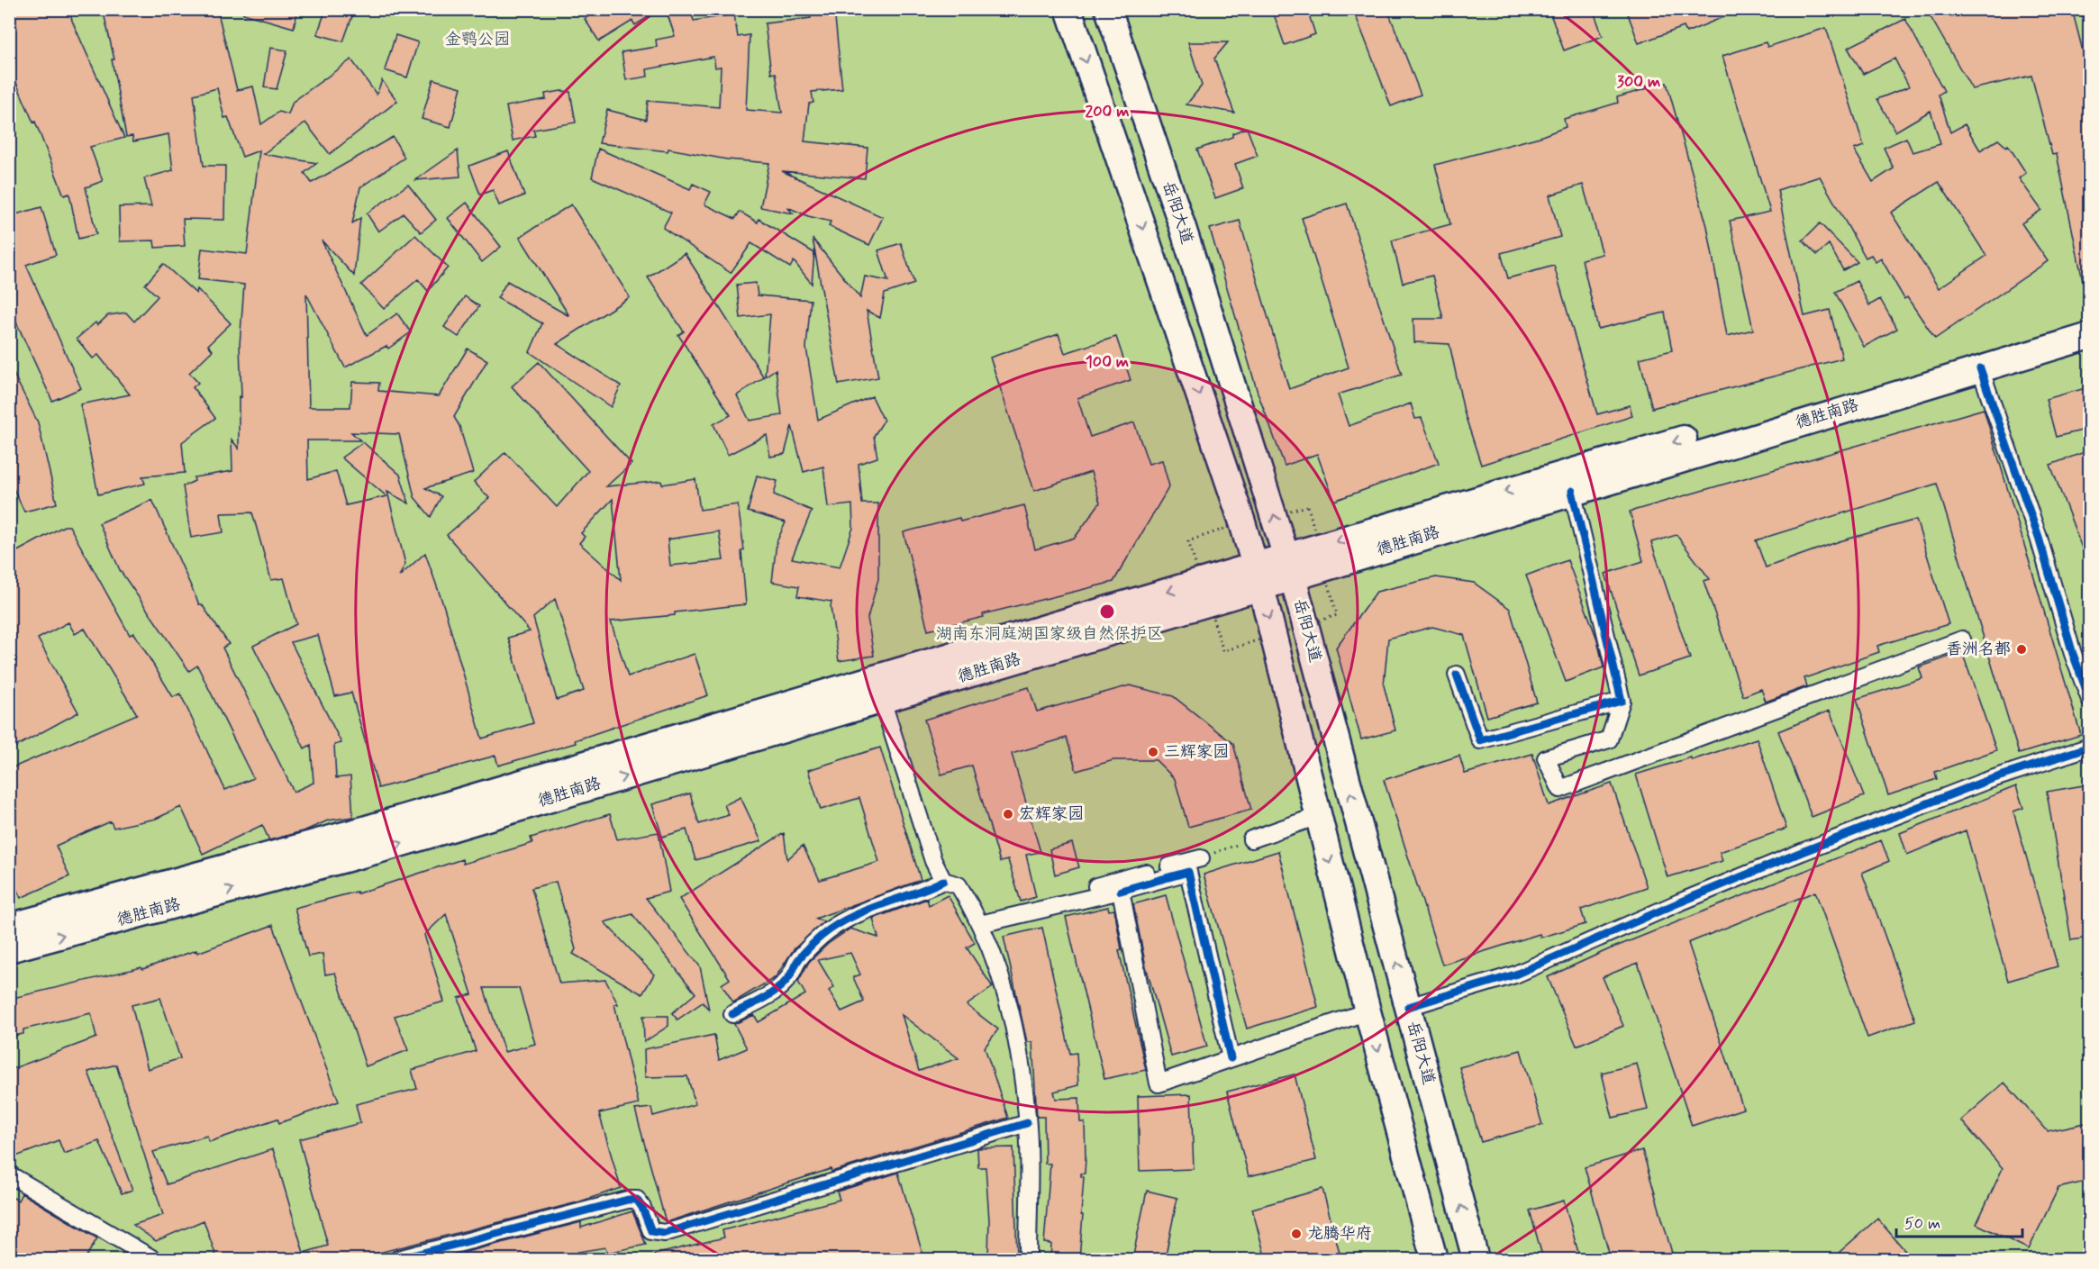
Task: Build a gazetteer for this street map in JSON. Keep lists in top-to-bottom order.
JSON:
{
  "streets": {
    "main road": ["岳阳大道", "德胜南路"]
  },
  "crossings": [
    ["岳阳大道", "德胜南路"]
  ],
  "parks": ["金鹗公园", "湖南东洞庭湖国家级自然保护区"],
  "places": [
    "香洲名都",
    "三辉家园",
    "宏辉家园",
    "龙腾华府"
  ],
  "scale_bar": "50 m",
  "rings": ["300 m", "200 m", "100 m"]
}
